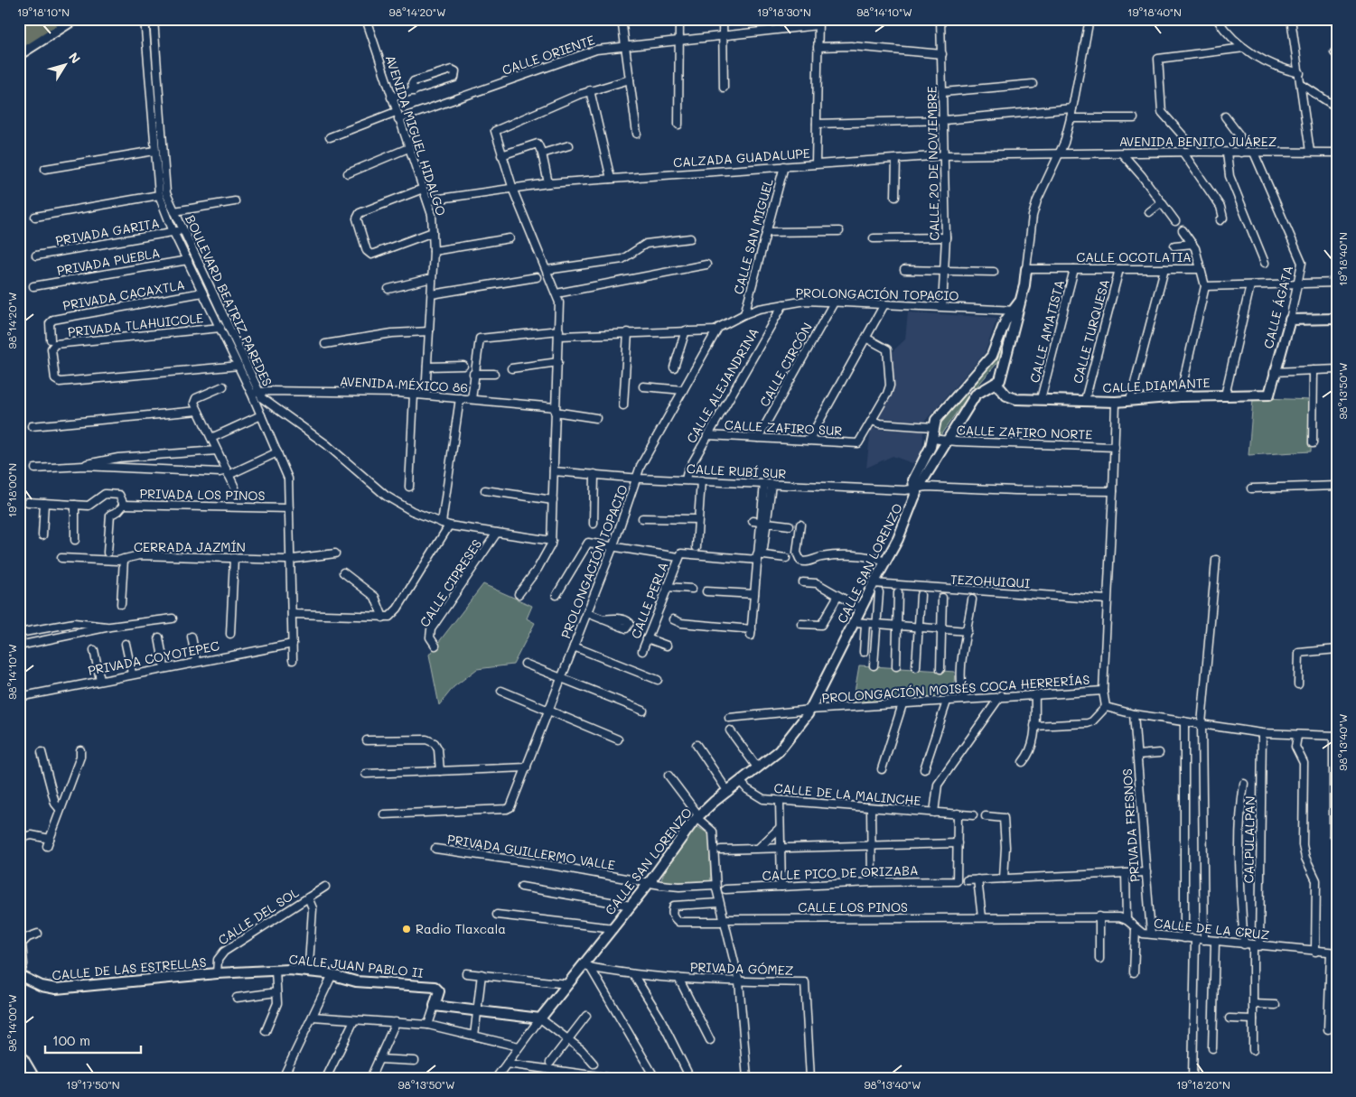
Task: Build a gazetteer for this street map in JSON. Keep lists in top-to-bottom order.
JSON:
{
  "streets": {
    "street": [
      "CALLE ORIENTE",
      "AVENIDA MIGUEL HIDALGO",
      "AVENIDA BENITO JUÁREZ",
      "CALZADA GUADALUPE",
      "CALLE 20 DE NOVIEMBRE",
      "PRIVADA GARITA",
      "CALLE SAN MIGUEL",
      "CALLE OCOTLATIA",
      "PRIVADA PUEBLA",
      "PROLONGACIÓN TOPACIO",
      "PRIVADA CACAXTLA",
      "BOULEVARD BEATRIZ PAREDES",
      "CALLE ÁGATA",
      "PRIVADA TLAHUICOLE",
      "CALLE AMATISTA",
      "CALLE TURQUESA",
      "CALLE CIRCÓN",
      "AVENIDA MÉXICO 86",
      "CALLE ALEJANDRINA",
      "CALLE DIAMANTE",
      "CALLE ZAFIRO SUR",
      "CALLE ZAFIRO NORTE",
      "CALLE RUBÍ SUR",
      "PRIVADA LOS PINOS",
      "CERRADA JAZMÍN",
      "CALLE SAN LORENZO",
      "TEZOHUIQUI",
      "CALLE CIPRESES",
      "CALLE PERLA",
      "PRIVADA COYOTEPEC",
      "PROLONGACIÓN MOISÉS COCA HERRERÍAS",
      "CALLE DE LA MALINCHE",
      "PRIVADA FRESNOS",
      "CALPULALPAN",
      "PRIVADA GUILLERMO VALLE",
      "CALLE PICO DE ORIZABA",
      "CALLE LOS PINOS",
      "CALLE DEL SOL",
      "CALLE DE LA CRUZ",
      "CALLE JUAN PABLO II",
      "CALLE DE LAS ESTRELLAS",
      "PRIVADA GÓMEZ"
    ]
  },
  "crossings": [
    ["CALLE ORIENTE", "AVENIDA MIGUEL HIDALGO"],
    ["AVENIDA MIGUEL HIDALGO", "CALZADA GUADALUPE"],
    ["AVENIDA MIGUEL HIDALGO", "AVENIDA MÉXICO 86"],
    ["AVENIDA BENITO JUÁREZ", "CALZADA GUADALUPE"],
    ["AVENIDA BENITO JUÁREZ", "CALLE ÁGATA"],
    ["CALZADA GUADALUPE", "CALLE 20 DE NOVIEMBRE"],
    ["CALZADA GUADALUPE", "CALLE SAN MIGUEL"],
    ["CALLE 20 DE NOVIEMBRE", "PROLONGACIÓN TOPACIO"],
    ["PRIVADA GARITA", "BOULEVARD BEATRIZ PAREDES"],
    ["CALLE SAN MIGUEL", "PROLONGACIÓN TOPACIO"],
    ["CALLE OCOTLATIA", "CALLE AMATISTA"],
    ["CALLE OCOTLATIA", "CALLE TURQUESA"],
    ["PRIVADA PUEBLA", "BOULEVARD BEATRIZ PAREDES"],
    ["PROLONGACIÓN TOPACIO", "CALLE CIRCÓN"],
    ["PROLONGACIÓN TOPACIO", "CALLE ALEJANDRINA"],
    ["PROLONGACIÓN TOPACIO", "CALLE RUBÍ SUR"],
    ["PRIVADA CACAXTLA", "BOULEVARD BEATRIZ PAREDES"],
    ["PRIVADA CACAXTLA", "PRIVADA TLAHUICOLE"],
    ["BOULEVARD BEATRIZ PAREDES", "PRIVADA TLAHUICOLE"],
    ["BOULEVARD BEATRIZ PAREDES", "AVENIDA MÉXICO 86"],
    ["BOULEVARD BEATRIZ PAREDES", "PRIVADA LOS PINOS"],
    ["BOULEVARD BEATRIZ PAREDES", "CERRADA JAZMÍN"],
    ["BOULEVARD BEATRIZ PAREDES", "CALLE CIPRESES"],
    ["BOULEVARD BEATRIZ PAREDES", "PRIVADA COYOTEPEC"],
    ["CALLE ÁGATA", "CALLE DIAMANTE"],
    ["CALLE AMATISTA", "CALLE DIAMANTE"],
    ["CALLE TURQUESA", "CALLE DIAMANTE"],
    ["CALLE CIRCÓN", "CALLE ZAFIRO SUR"],
    ["CALLE ALEJANDRINA", "CALLE ZAFIRO SUR"],
    ["CALLE ALEJANDRINA", "CALLE RUBÍ SUR"],
    ["CALLE RUBÍ SUR", "CALLE SAN LORENZO"],
    ["CALLE SAN LORENZO", "TEZOHUIQUI"],
    ["CALLE SAN LORENZO", "PROLONGACIÓN MOISÉS COCA HERRERÍAS"],
    ["CALLE SAN LORENZO", "CALLE DE LA MALINCHE"],
    ["CALLE SAN LORENZO", "PRIVADA GUILLERMO VALLE"],
    ["CALLE SAN LORENZO", "PRIVADA GÓMEZ"],
    ["PRIVADA FRESNOS", "CALLE DE LA CRUZ"],
    ["CALPULALPAN", "CALLE DE LA CRUZ"],
    ["CALLE DEL SOL", "CALLE JUAN PABLO II"],
    ["CALLE DEL SOL", "CALLE DE LAS ESTRELLAS"],
    ["CALLE JUAN PABLO II", "CALLE DE LAS ESTRELLAS"]
  ],
  "places": ["Radio Tlaxcala"],
  "scale_bar": "100 m",
  "north": "top right",
  "coordinates": [
    "19°18'10\"N",
    "98°14'20\"W",
    "19°18'30\"N",
    "98°14'10\"W",
    "19°18'40\"N",
    "98°13'50\"W",
    "19°18'00\"N",
    "98°13'40\"W",
    "98°14'00\"W",
    "19°17'50\"N",
    "19°18'20\"N"
  ]
}
